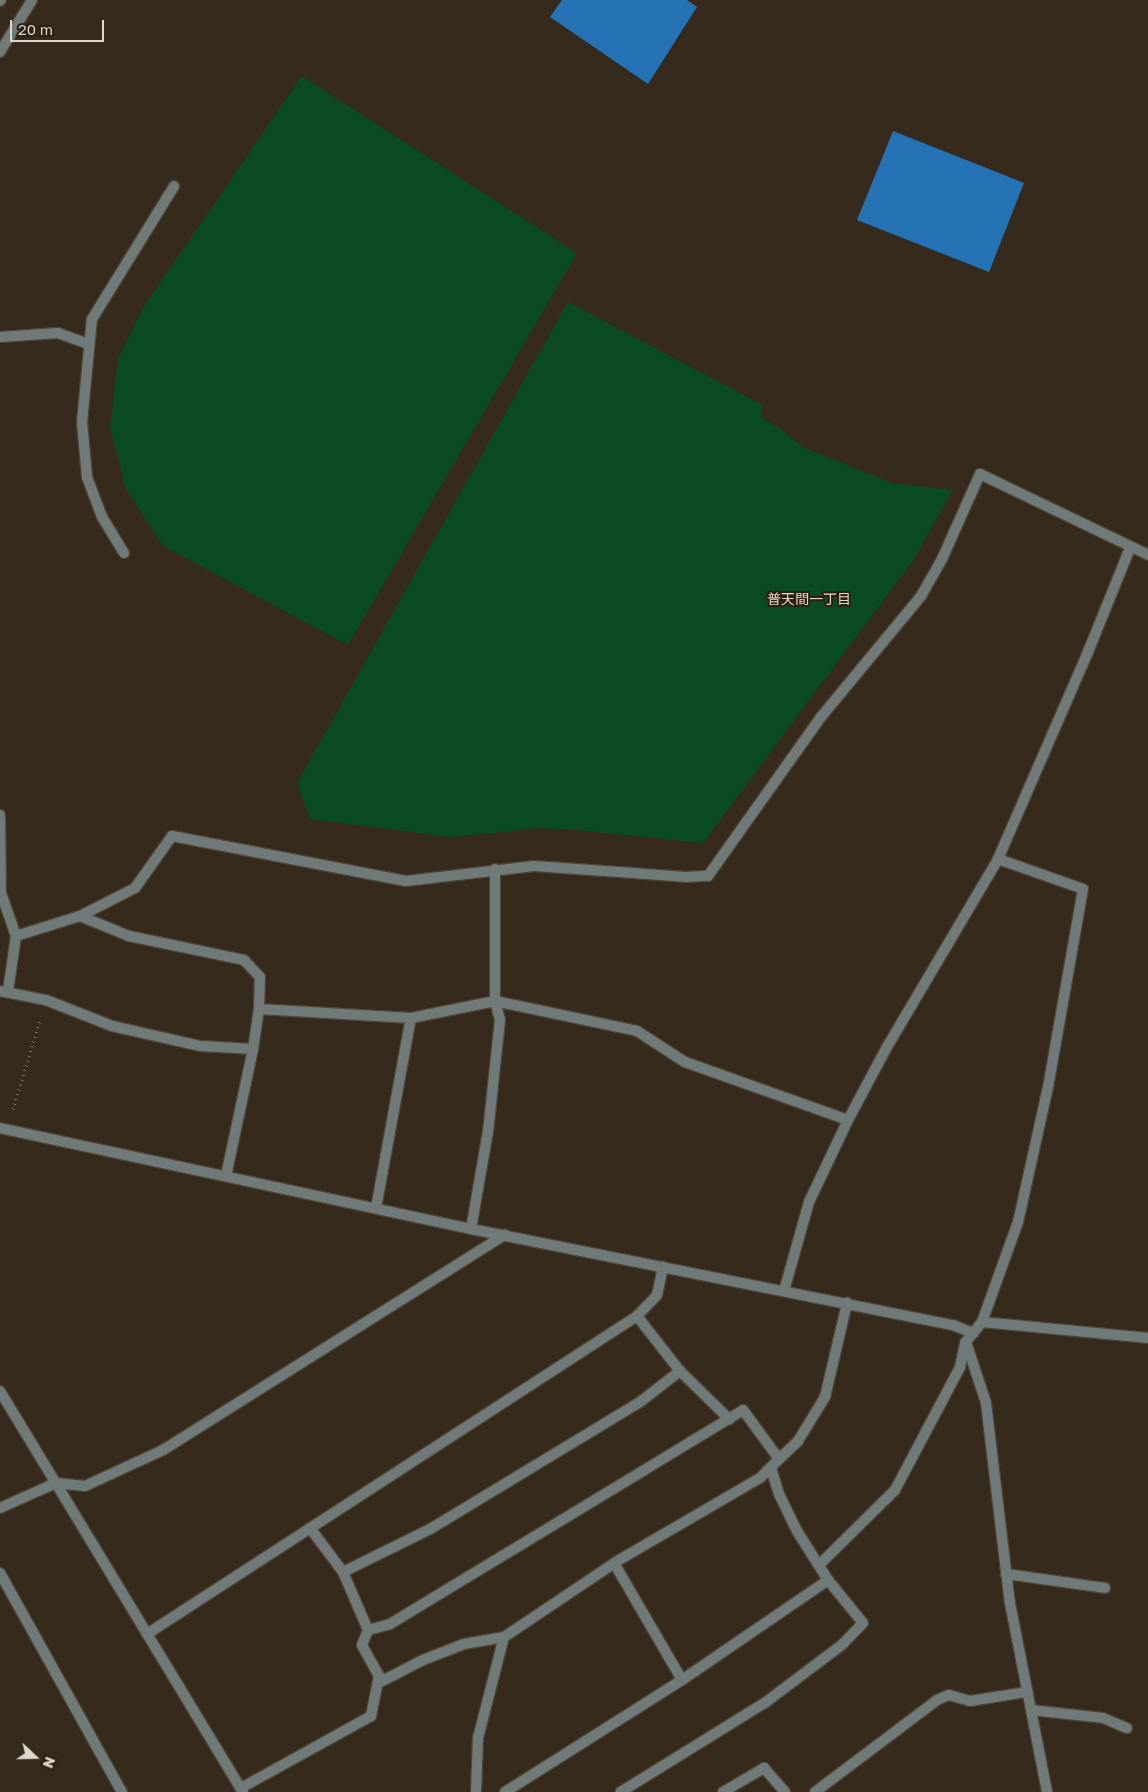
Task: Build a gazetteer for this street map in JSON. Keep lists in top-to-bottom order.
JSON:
{
  "districts": ["普天間一丁目"],
  "scale_bar": "20 m",
  "north": "right"
}
